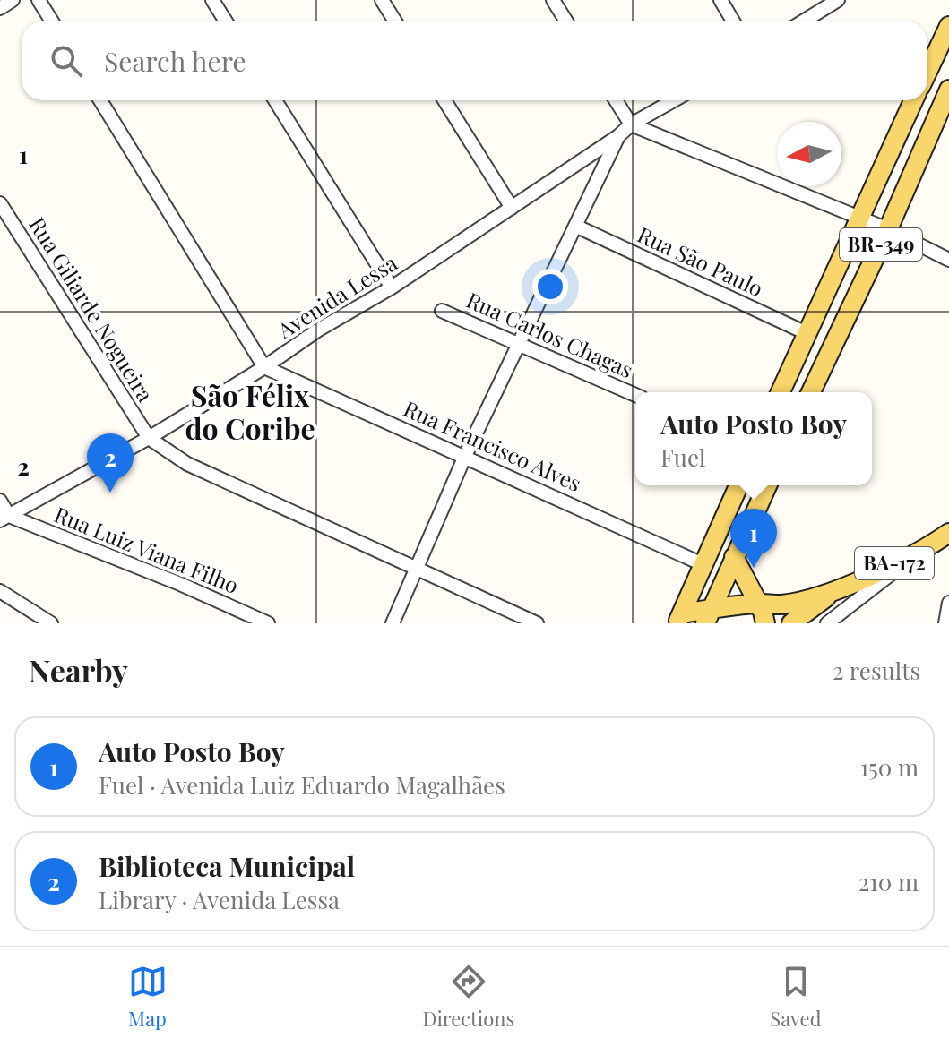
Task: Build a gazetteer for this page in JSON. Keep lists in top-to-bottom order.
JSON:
{
  "streets": {
    "main road": ["BR-349", "BA-172"],
    "street": [
      "Rua São Paulo",
      "Avenida Lessa",
      "Rua Giliarde Nogueira",
      "Rua Carlos Chagas",
      "Rua Francisco Alves",
      "Rua Luiz Viana Filho"
    ]
  },
  "crossings": [
    ["BR-349", "Rua São Paulo"],
    ["Avenida Lessa", "Rua Giliarde Nogueira"],
    ["Avenida Lessa", "Rua Francisco Alves"],
    ["Avenida Lessa", "Rua Luiz Viana Filho"]
  ],
  "districts": ["São Félix do Coribe"],
  "north": "left",
  "page": {
    "search": "Search here",
    "popup": ["Auto Posto Boy", "Fuel"],
    "pins": ["2", "1"],
    "heading": ["Nearby", "2 results"],
    "list": [
      {
        "mark": "1",
        "name": "Auto Posto Boy",
        "note": "Fuel · Avenida Luiz Eduardo Magalhães",
        "value": "150 m"
      },
      {
        "mark": "2",
        "name": "Biblioteca Municipal",
        "note": "Library · Avenida Lessa",
        "value": "210 m"
      }
    ],
    "nav": ["Map", "Directions", "Saved"]
  },
  "grid": {
    "rows": ["1", "2"]
  }
}
